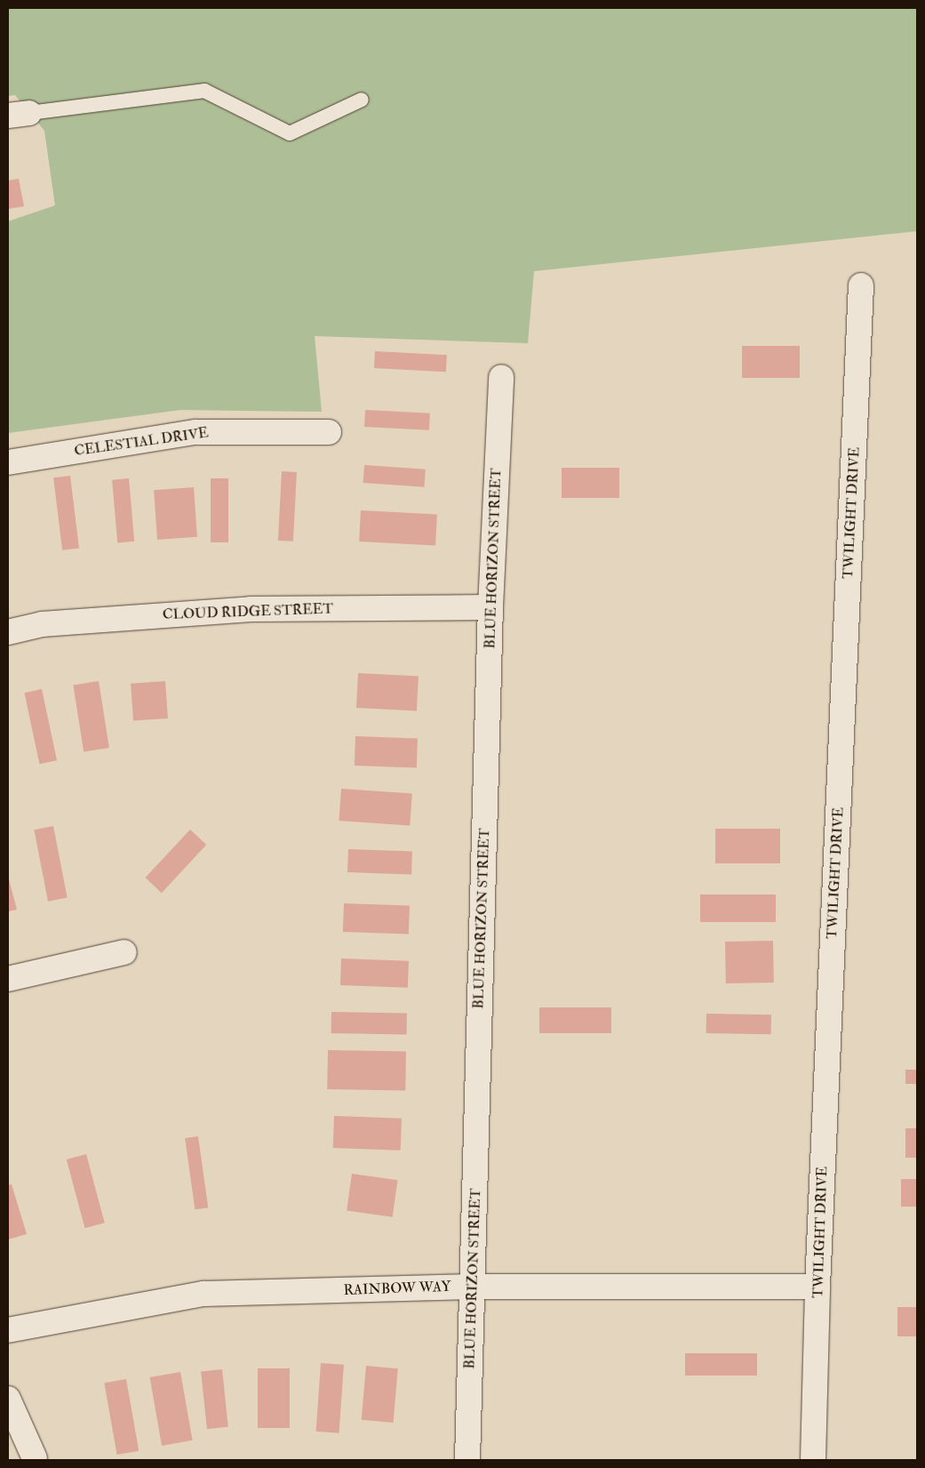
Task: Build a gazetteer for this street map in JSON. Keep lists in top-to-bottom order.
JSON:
{
  "streets": {
    "street": [
      "CELESTIAL DRIVE",
      "TWILIGHT DRIVE",
      "BLUE HORIZON STREET",
      "CLOUD RIDGE STREET",
      "RAINBOW WAY"
    ]
  },
  "crossings": [
    ["TWILIGHT DRIVE", "RAINBOW WAY"],
    ["BLUE HORIZON STREET", "CLOUD RIDGE STREET"],
    ["BLUE HORIZON STREET", "RAINBOW WAY"]
  ]
}
